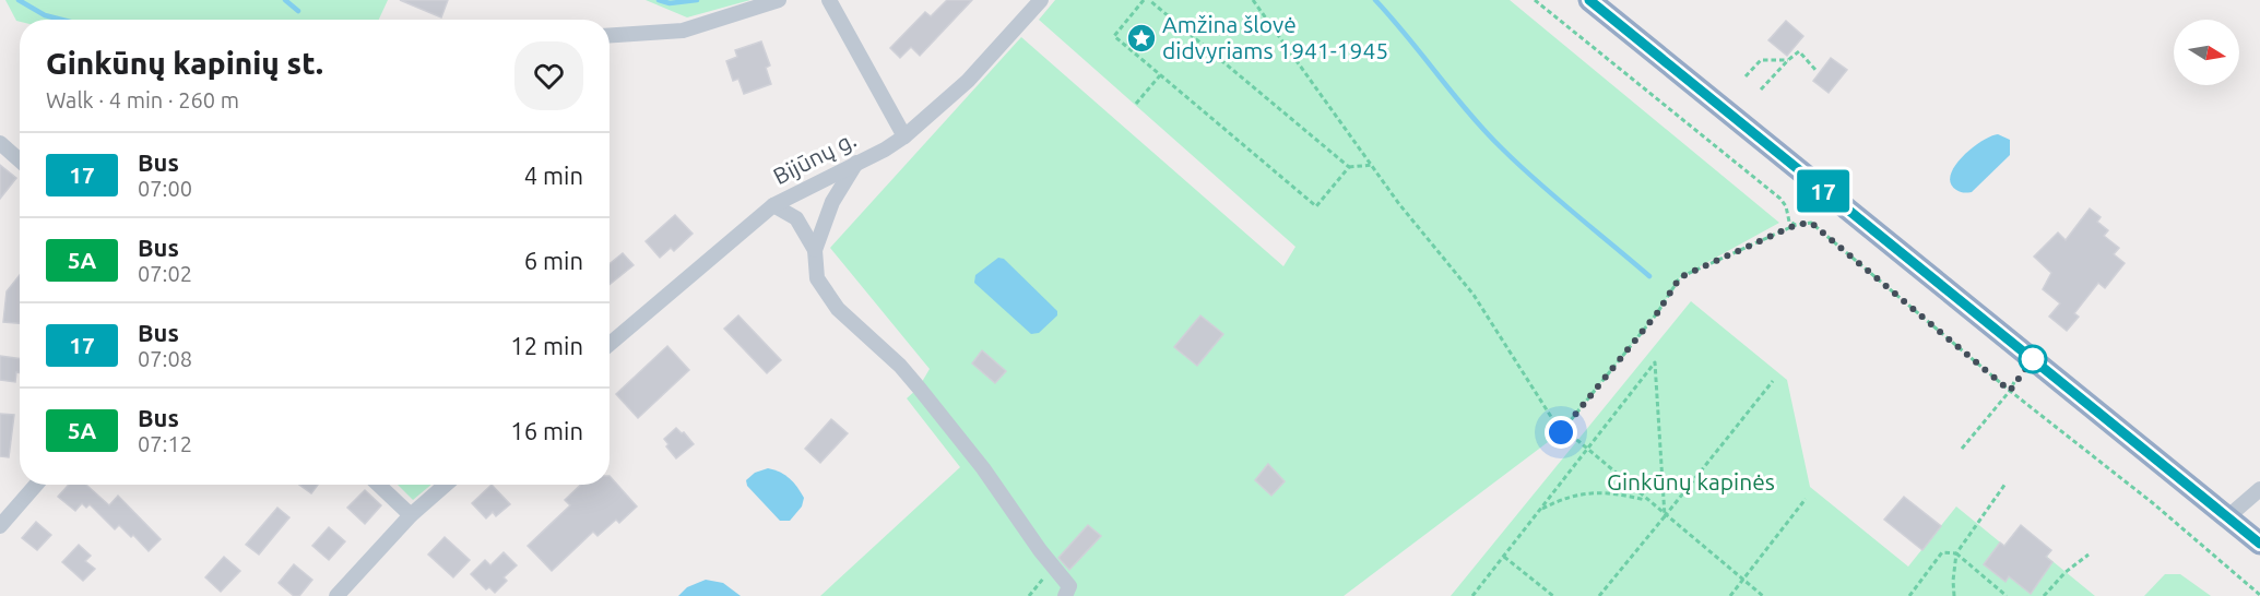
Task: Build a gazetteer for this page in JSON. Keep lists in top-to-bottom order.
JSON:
{
  "streets": {
    "street": ["Bijūnų g."]
  },
  "parks": ["Ginkūnų kapinės"],
  "places": {
    "place": ["Amžina šlovė didvyriams 1941-1945"]
  },
  "lines": ["bus line 17"],
  "north": "right",
  "page": {
    "on_map": "17",
    "heading": ["Ginkūnų kapinių st.", "Walk · 4 min · 260 m"],
    "list": [
      {
        "mark": "17",
        "name": "Bus",
        "note": "07:00",
        "value": "4 min"
      },
      {
        "mark": "5A",
        "name": "Bus",
        "note": "07:02",
        "value": "6 min"
      },
      {
        "mark": "17",
        "name": "Bus",
        "note": "07:08",
        "value": "12 min"
      },
      {
        "mark": "5A",
        "name": "Bus",
        "note": "07:12",
        "value": "16 min"
      }
    ]
  }
}
